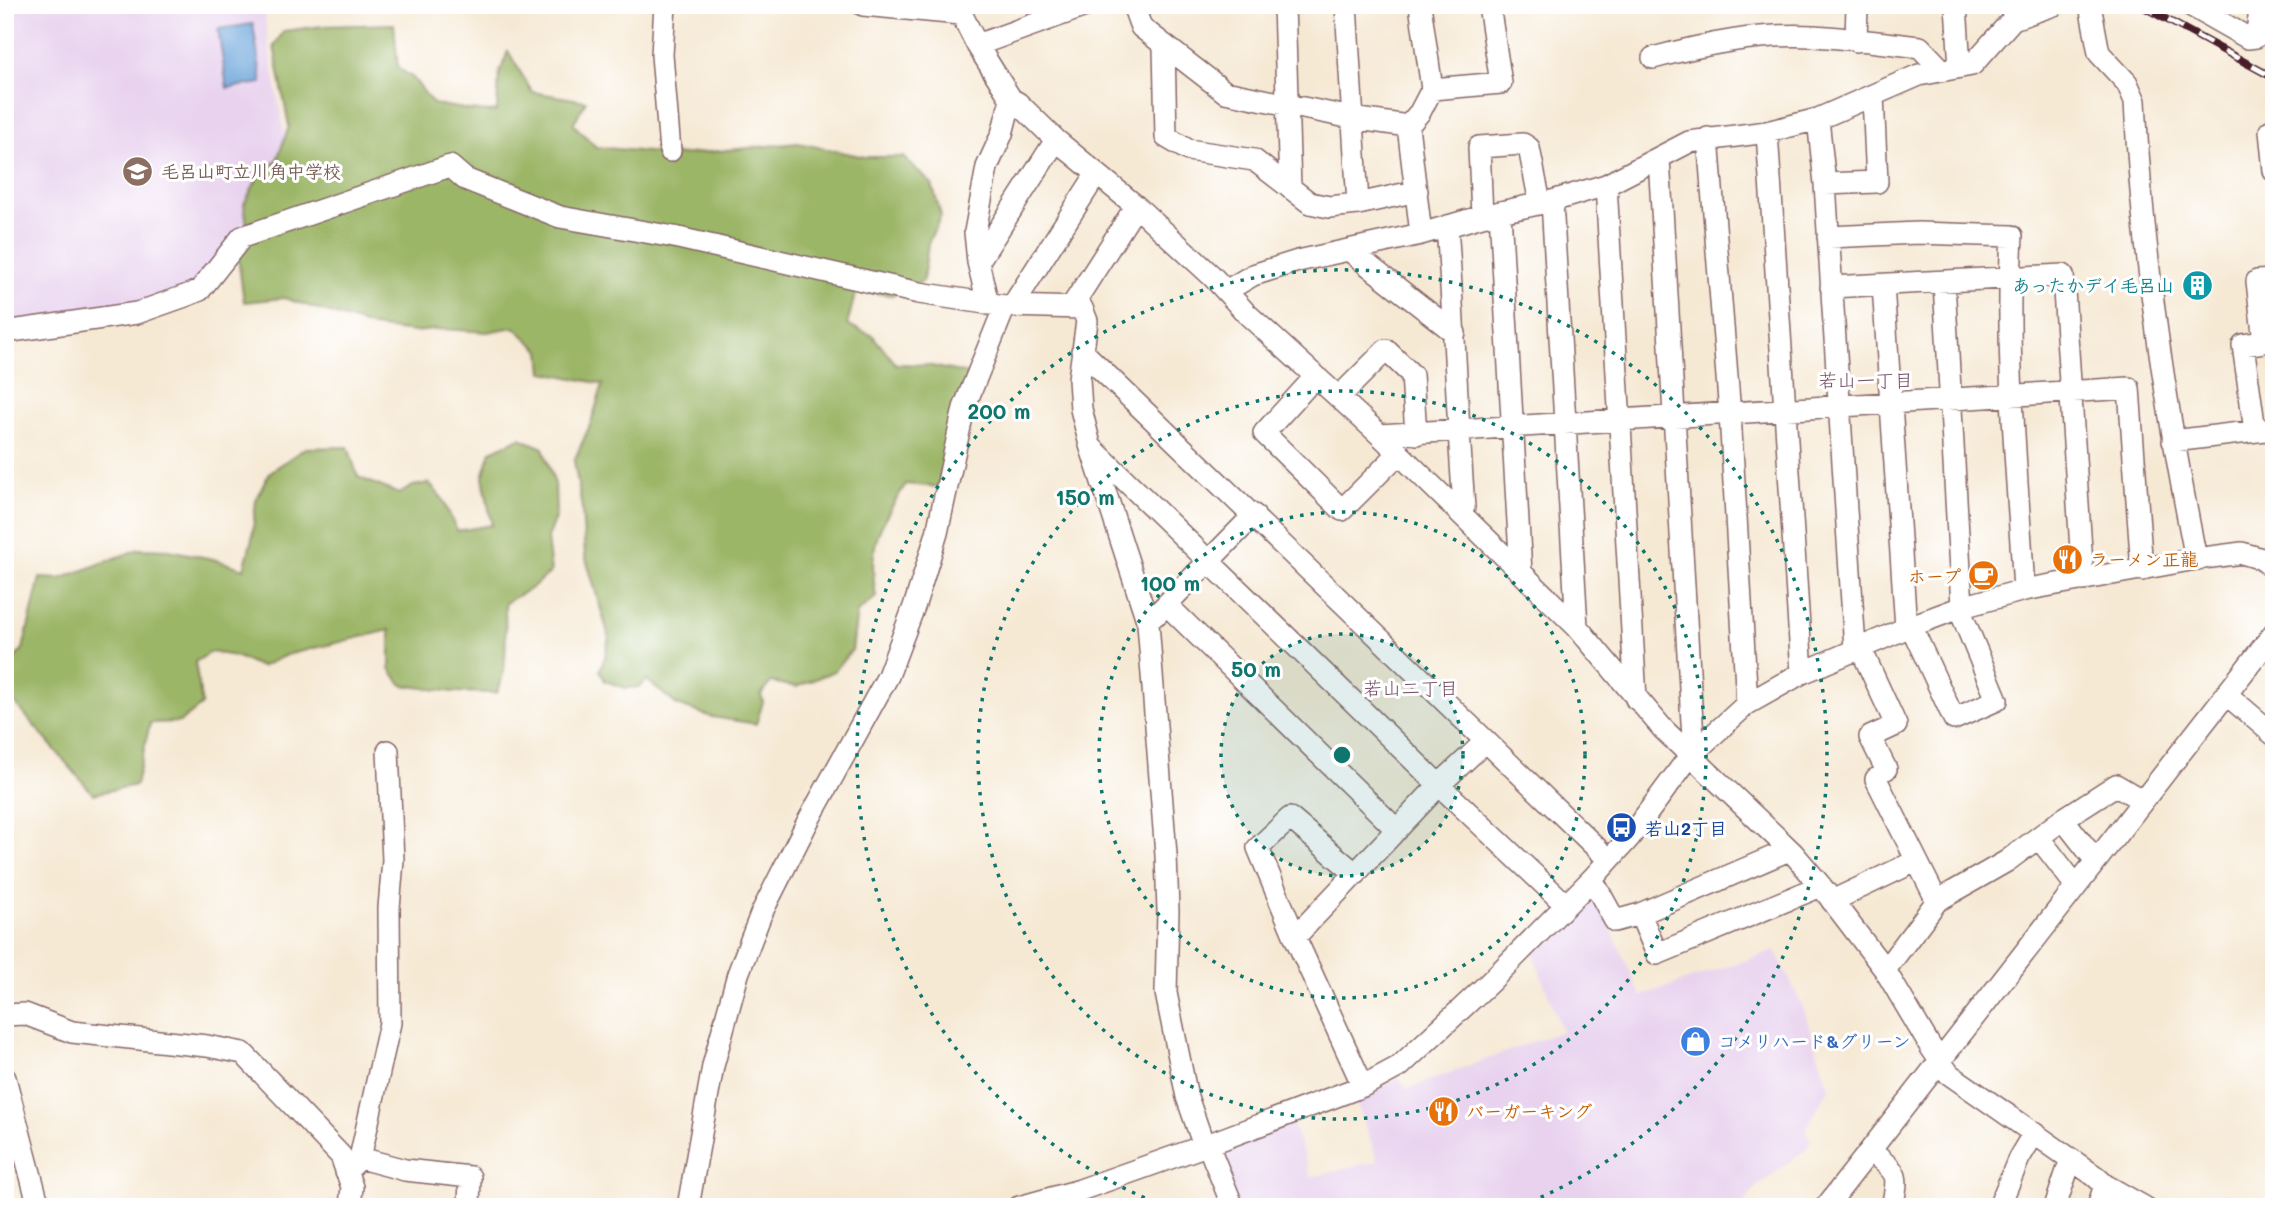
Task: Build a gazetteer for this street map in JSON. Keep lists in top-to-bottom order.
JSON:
{
  "districts": ["若山一丁目", "若山二丁目"],
  "places": {
    "school or university": ["毛呂山町立川角中学校"],
    "building": ["あったかデイ毛呂山"],
    "restaurant": ["ラーメン正龍", "バーガーキング"],
    "cafe": ["ホープ"],
    "bus stop": ["若山2丁目"],
    "shop": ["コメリハード&グリーン"]
  },
  "rings": [
    "200 m",
    "150 m",
    "100 m",
    "50 m"
  ]
}
